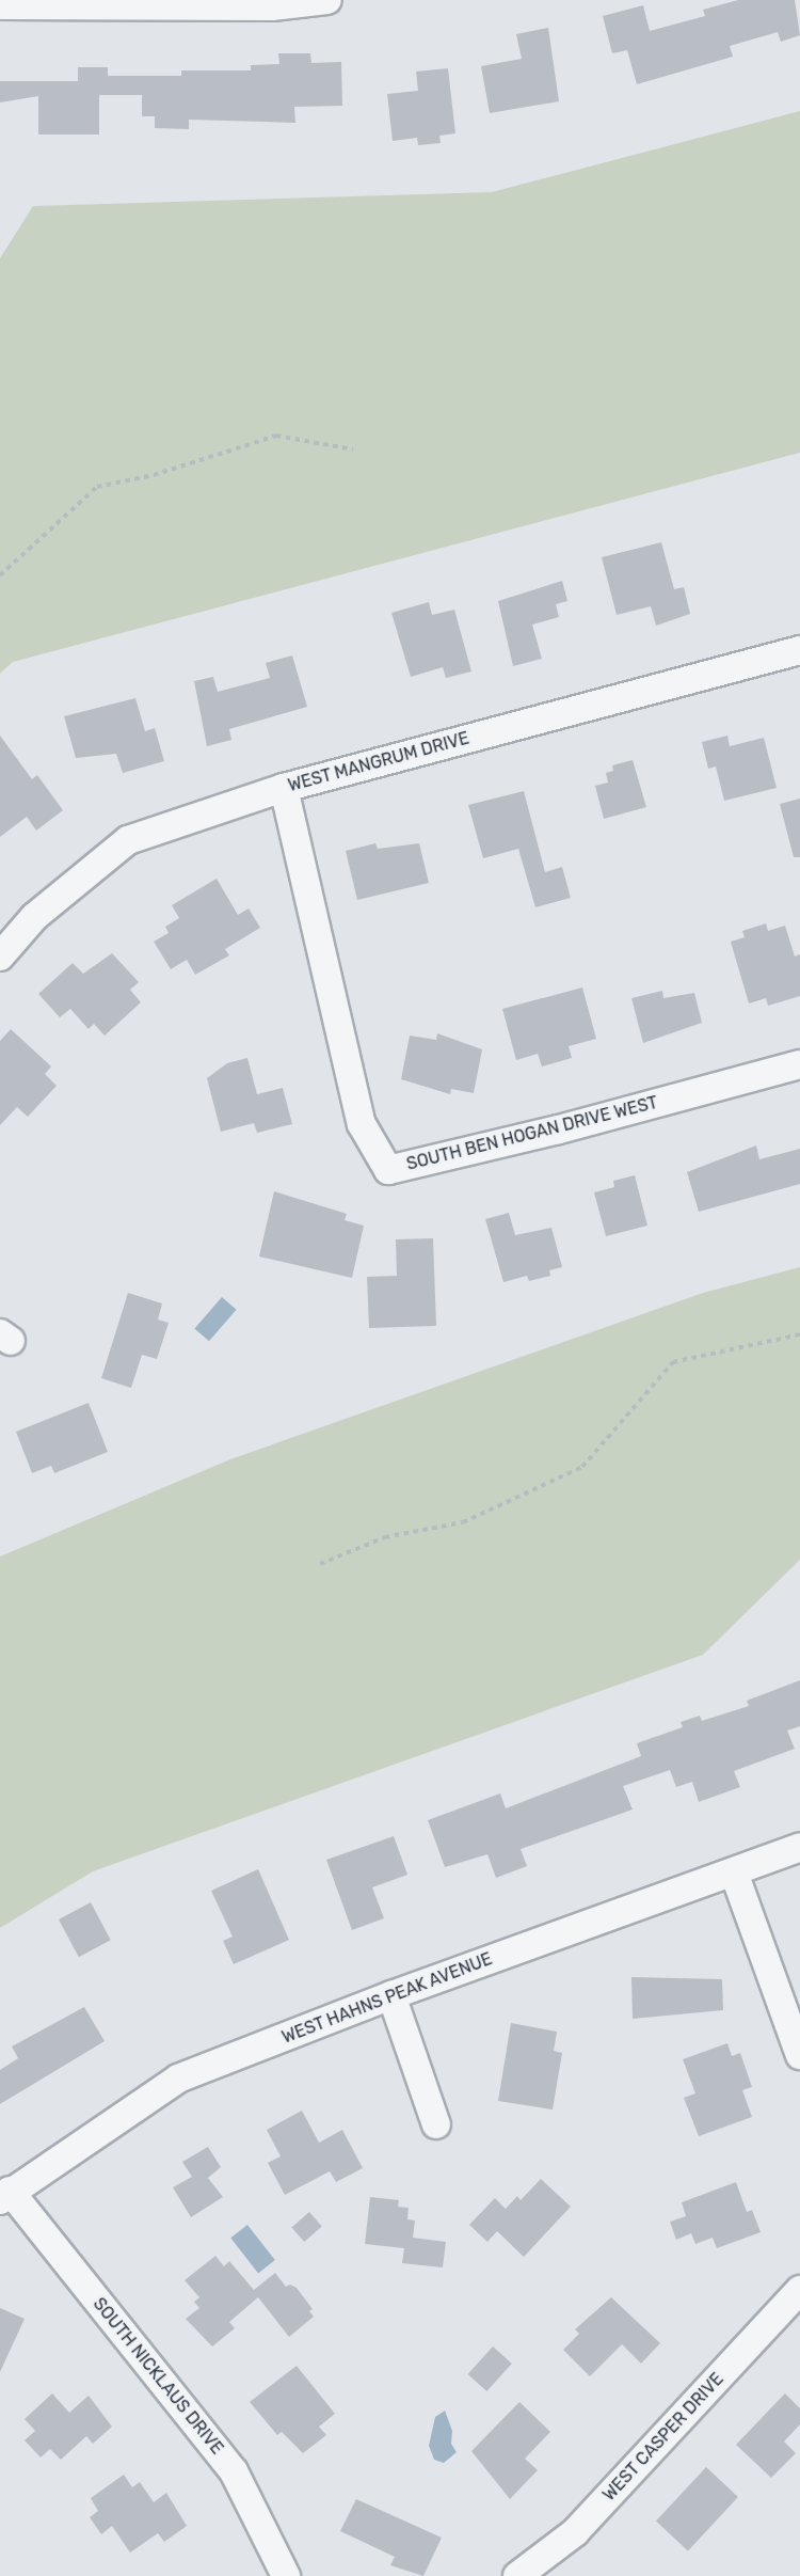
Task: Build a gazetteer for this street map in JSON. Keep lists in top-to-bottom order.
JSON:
{
  "streets": {
    "street": [
      "WEST MANGRUM DRIVE",
      "SOUTH BEN HOGAN DRIVE WEST",
      "WEST HAHNS PEAK AVENUE",
      "SOUTH NICKLAUS DRIVE",
      "WEST CASPER DRIVE"
    ]
  },
  "crossings": [
    ["WEST MANGRUM DRIVE", "SOUTH BEN HOGAN DRIVE WEST"],
    ["WEST HAHNS PEAK AVENUE", "SOUTH NICKLAUS DRIVE"]
  ]
}
